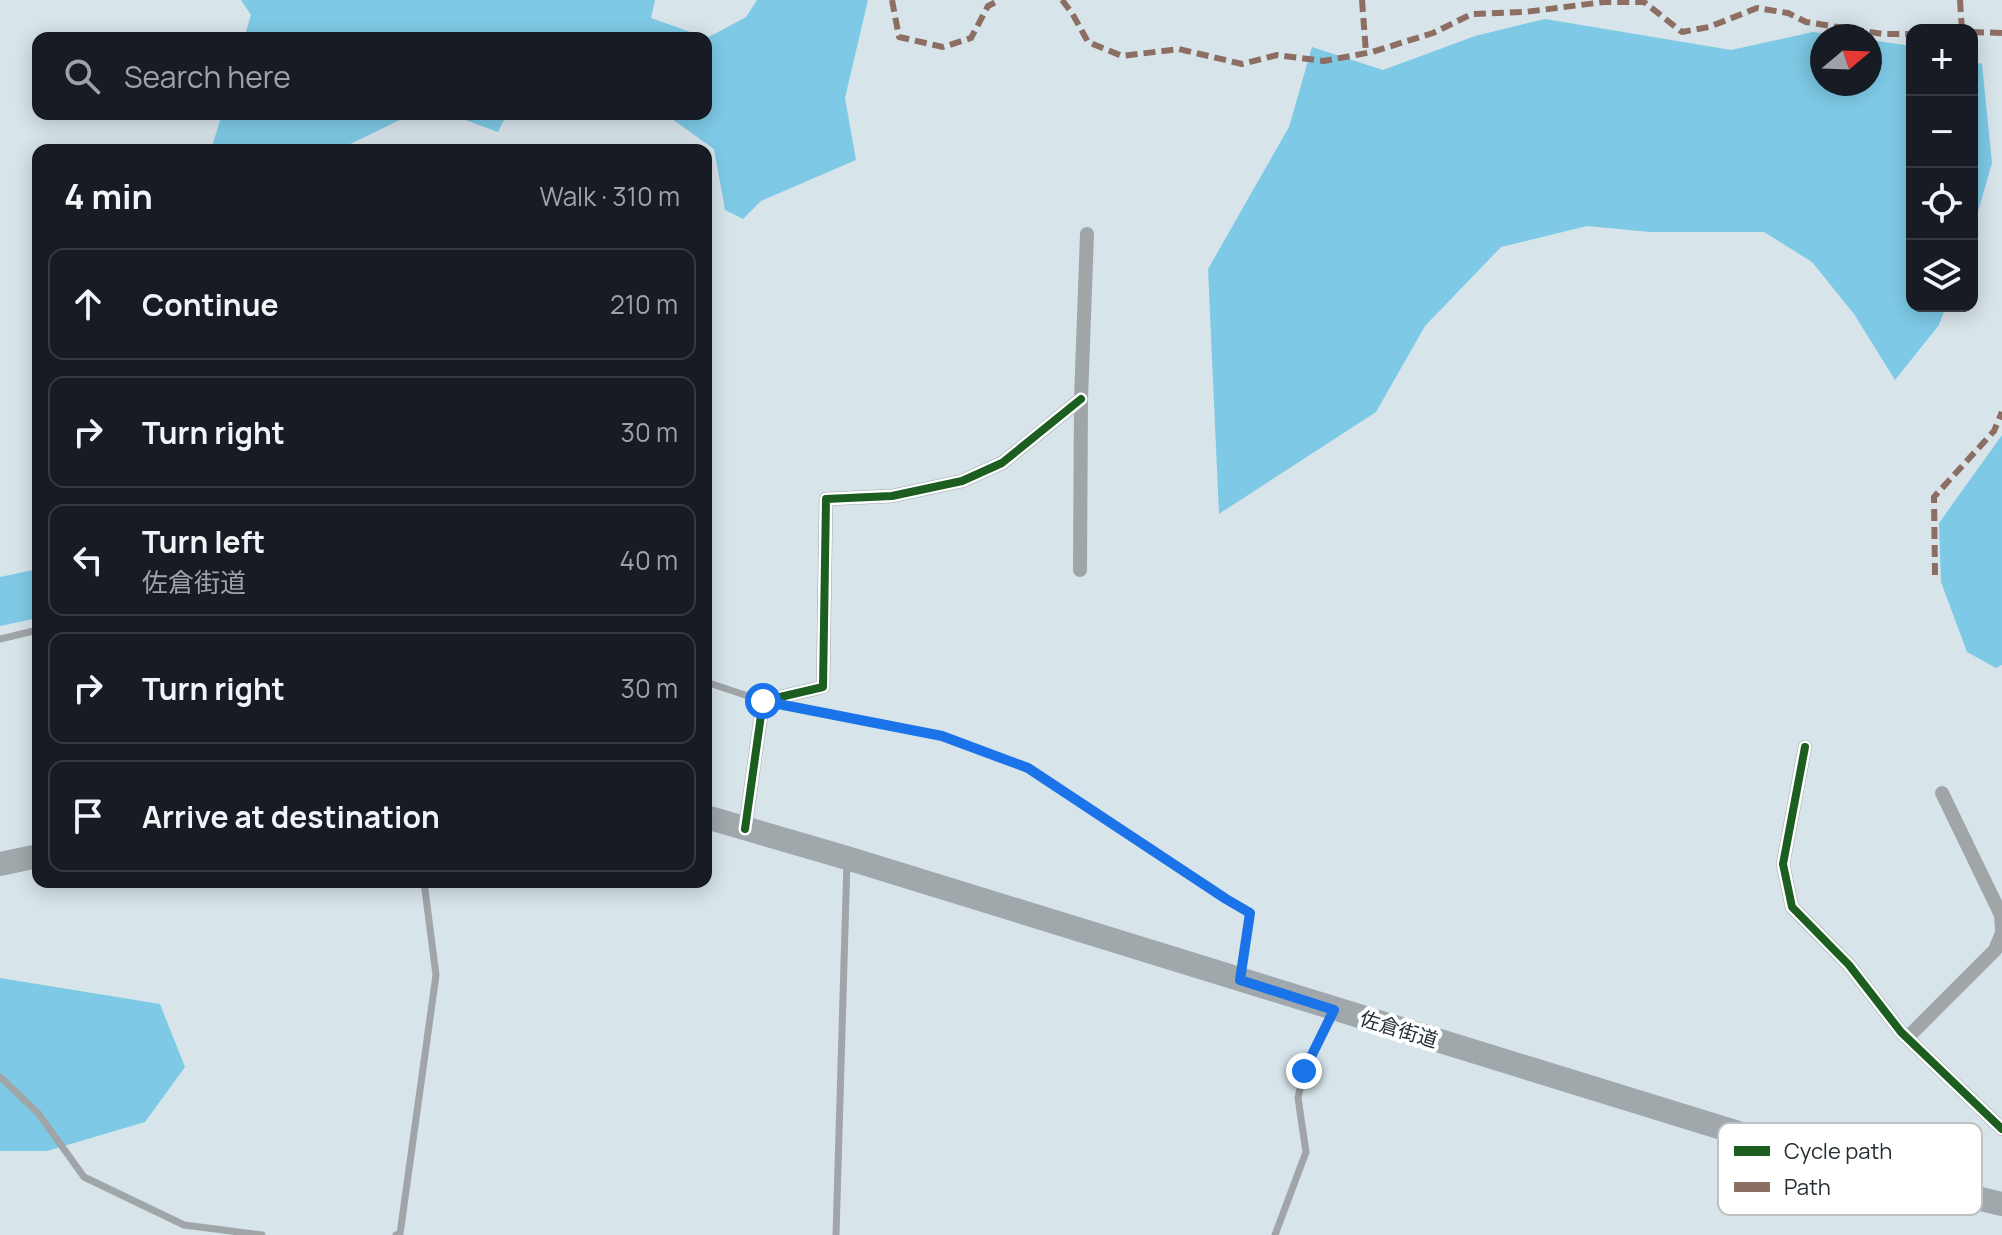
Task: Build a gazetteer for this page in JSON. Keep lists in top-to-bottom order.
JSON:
{
  "streets": {
    "main road": ["佐倉街道"]
  },
  "legend": ["Cycle path", "Path"],
  "north": "right",
  "page": {
    "map_buttons": ["+", "−"],
    "search": "Search here",
    "heading": ["4 min", "Walk · 310 m"],
    "list": [
      ["Continue", "210 m"],
      ["Turn right", "30 m"],
      ["Turn left", "佐倉街道", "40 m"],
      ["Turn right", "30 m"],
      "Arrive at destination"
    ]
  }
}
